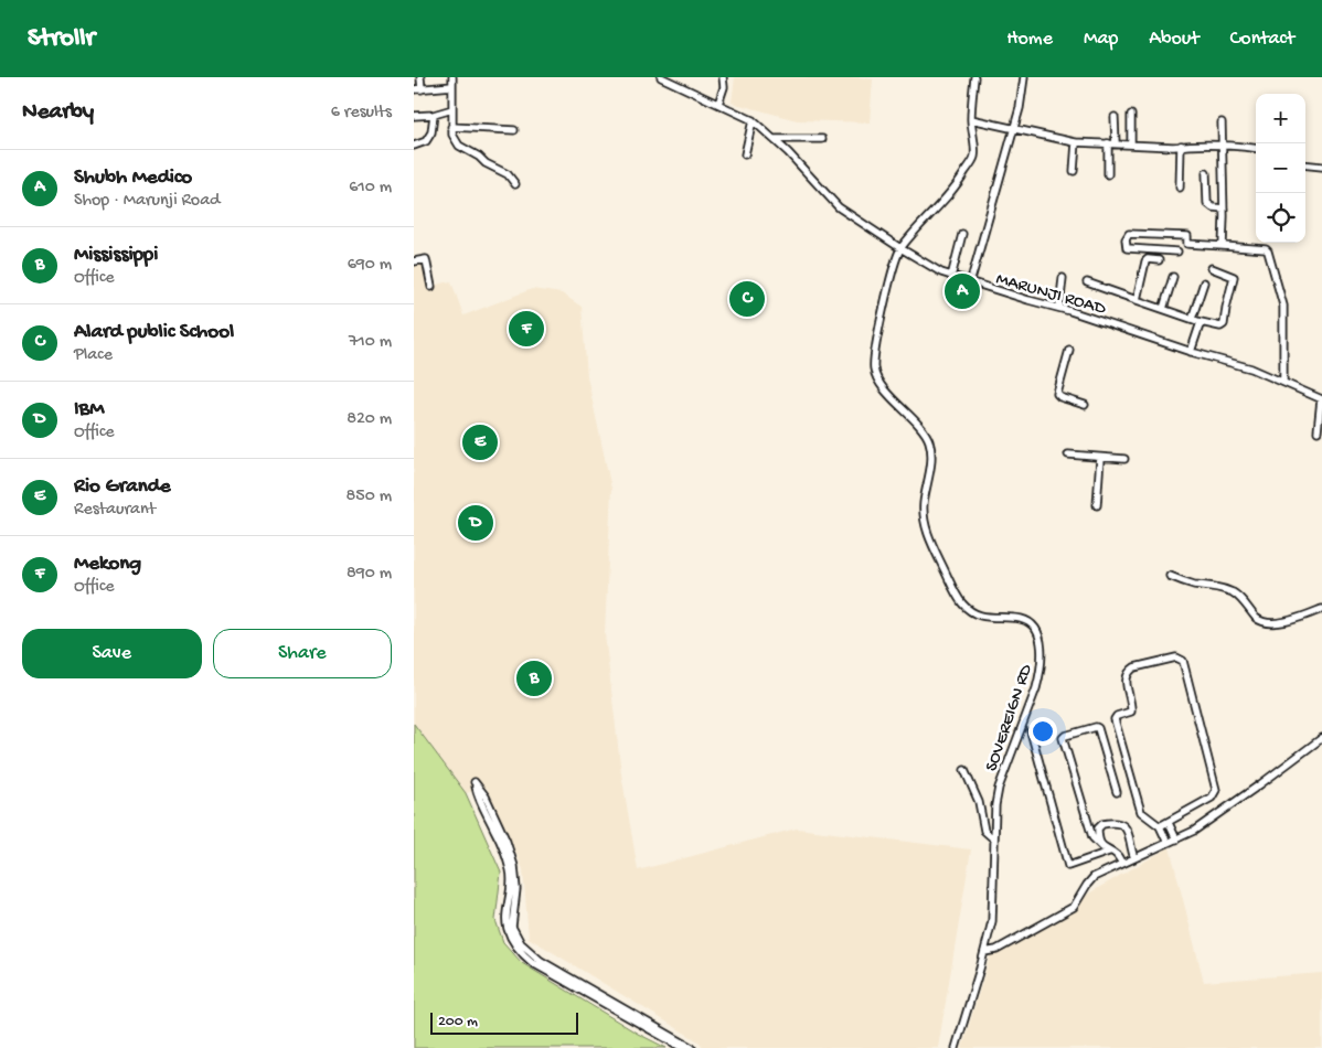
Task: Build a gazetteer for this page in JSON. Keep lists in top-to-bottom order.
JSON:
{
  "streets": {
    "street": ["MARUNJI ROAD", "SOVEREIGN RD"]
  },
  "crossings": [
    ["MARUNJI ROAD", "SOVEREIGN RD"]
  ],
  "scale_bar": "200 m",
  "page": {
    "header": "Strollr",
    "nav": [
      "Home",
      "Map",
      "About",
      "Contact"
    ],
    "heading": ["Nearby", "6 results"],
    "map_buttons": ["+", "−"],
    "list": [
      {
        "mark": "A",
        "name": "Shubh Medico",
        "note": "Shop · Marunji Road",
        "value": "610 m"
      },
      {
        "mark": "B",
        "name": "Mississippi",
        "note": "Office",
        "value": "690 m"
      },
      {
        "mark": "C",
        "name": "Alard public School",
        "note": "Place",
        "value": "710 m"
      },
      {
        "mark": "D",
        "name": "IBM",
        "note": "Office",
        "value": "820 m"
      },
      {
        "mark": "E",
        "name": "Rio Grande",
        "note": "Restaurant",
        "value": "850 m"
      },
      {
        "mark": "F",
        "name": "Mekong",
        "note": "Office",
        "value": "890 m"
      }
    ],
    "pins": [
      "A",
      "C",
      "F",
      "E",
      "D",
      "B"
    ],
    "buttons": ["Save", "Share"],
    "scale": "200 m"
  }
}
